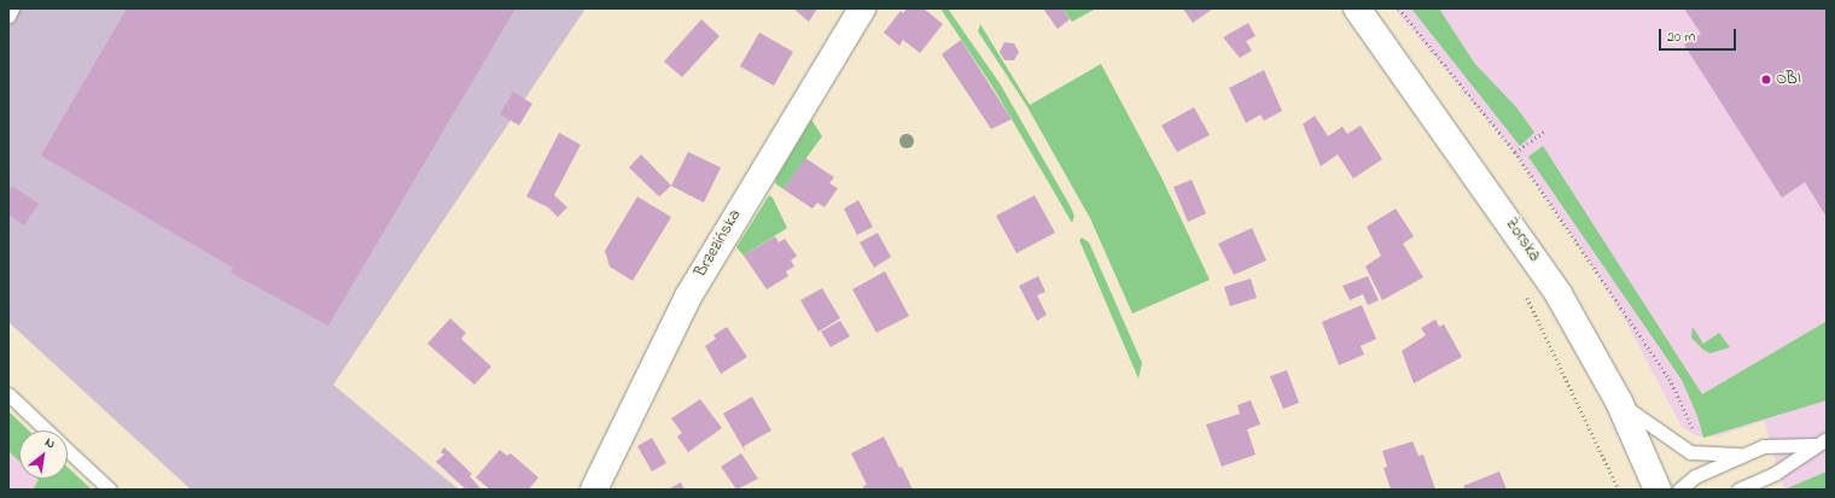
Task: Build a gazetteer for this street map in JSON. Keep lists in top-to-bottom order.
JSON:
{
  "streets": {
    "main road": ["Żorska", "Brzezińska"]
  },
  "places": ["OBI"],
  "scale_bar": "20 m",
  "north": "top right"
}
